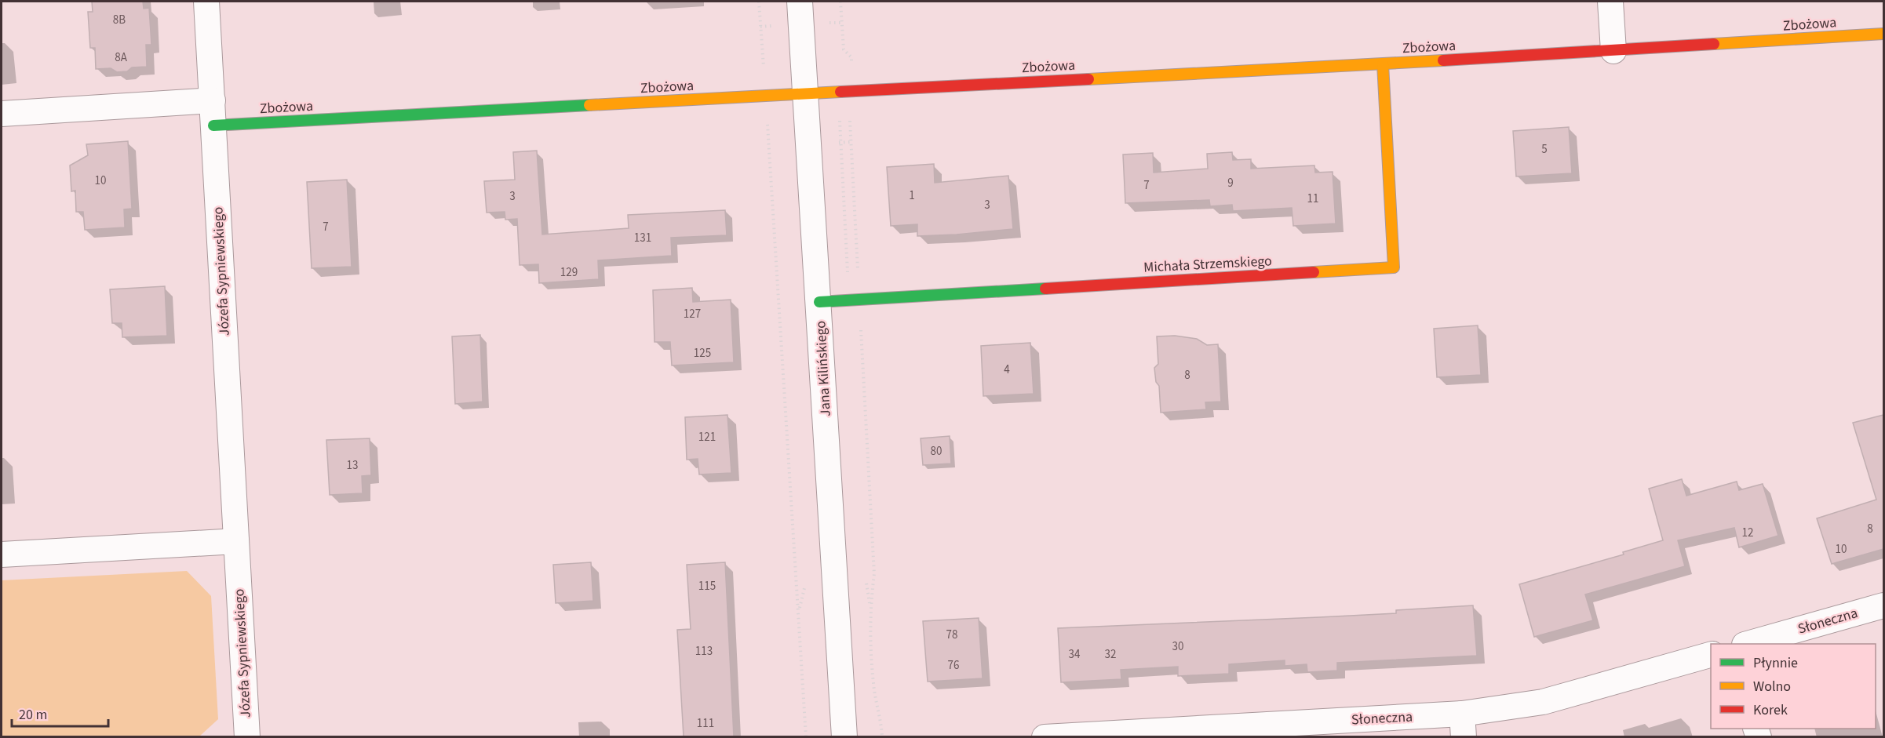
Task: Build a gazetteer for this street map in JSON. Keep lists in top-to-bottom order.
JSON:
{
  "streets": {
    "street": [
      "Zbożowa",
      "Michała Strzemskiego",
      "Józefa Sypniewskiego",
      "Jana Kilińskiego",
      "Słoneczna"
    ]
  },
  "crossings": [
    ["Zbożowa", "Michała Strzemskiego"],
    ["Zbożowa", "Józefa Sypniewskiego"],
    ["Zbożowa", "Jana Kilińskiego"],
    ["Michała Strzemskiego", "Jana Kilińskiego"]
  ],
  "house_numbers": [
    "8B",
    "8A",
    "5",
    "10",
    "9",
    "7",
    "1",
    "3",
    "11",
    "3",
    "7",
    "131",
    "129",
    "127",
    "125",
    "4",
    "8",
    "121",
    "80",
    "13",
    "8",
    "12",
    "10",
    "115",
    "78",
    "30",
    "113",
    "34",
    "32",
    "76",
    "111"
  ],
  "legend": ["Płynnie", "Wolno", "Korek"],
  "scale_bar": "20 m"
}
